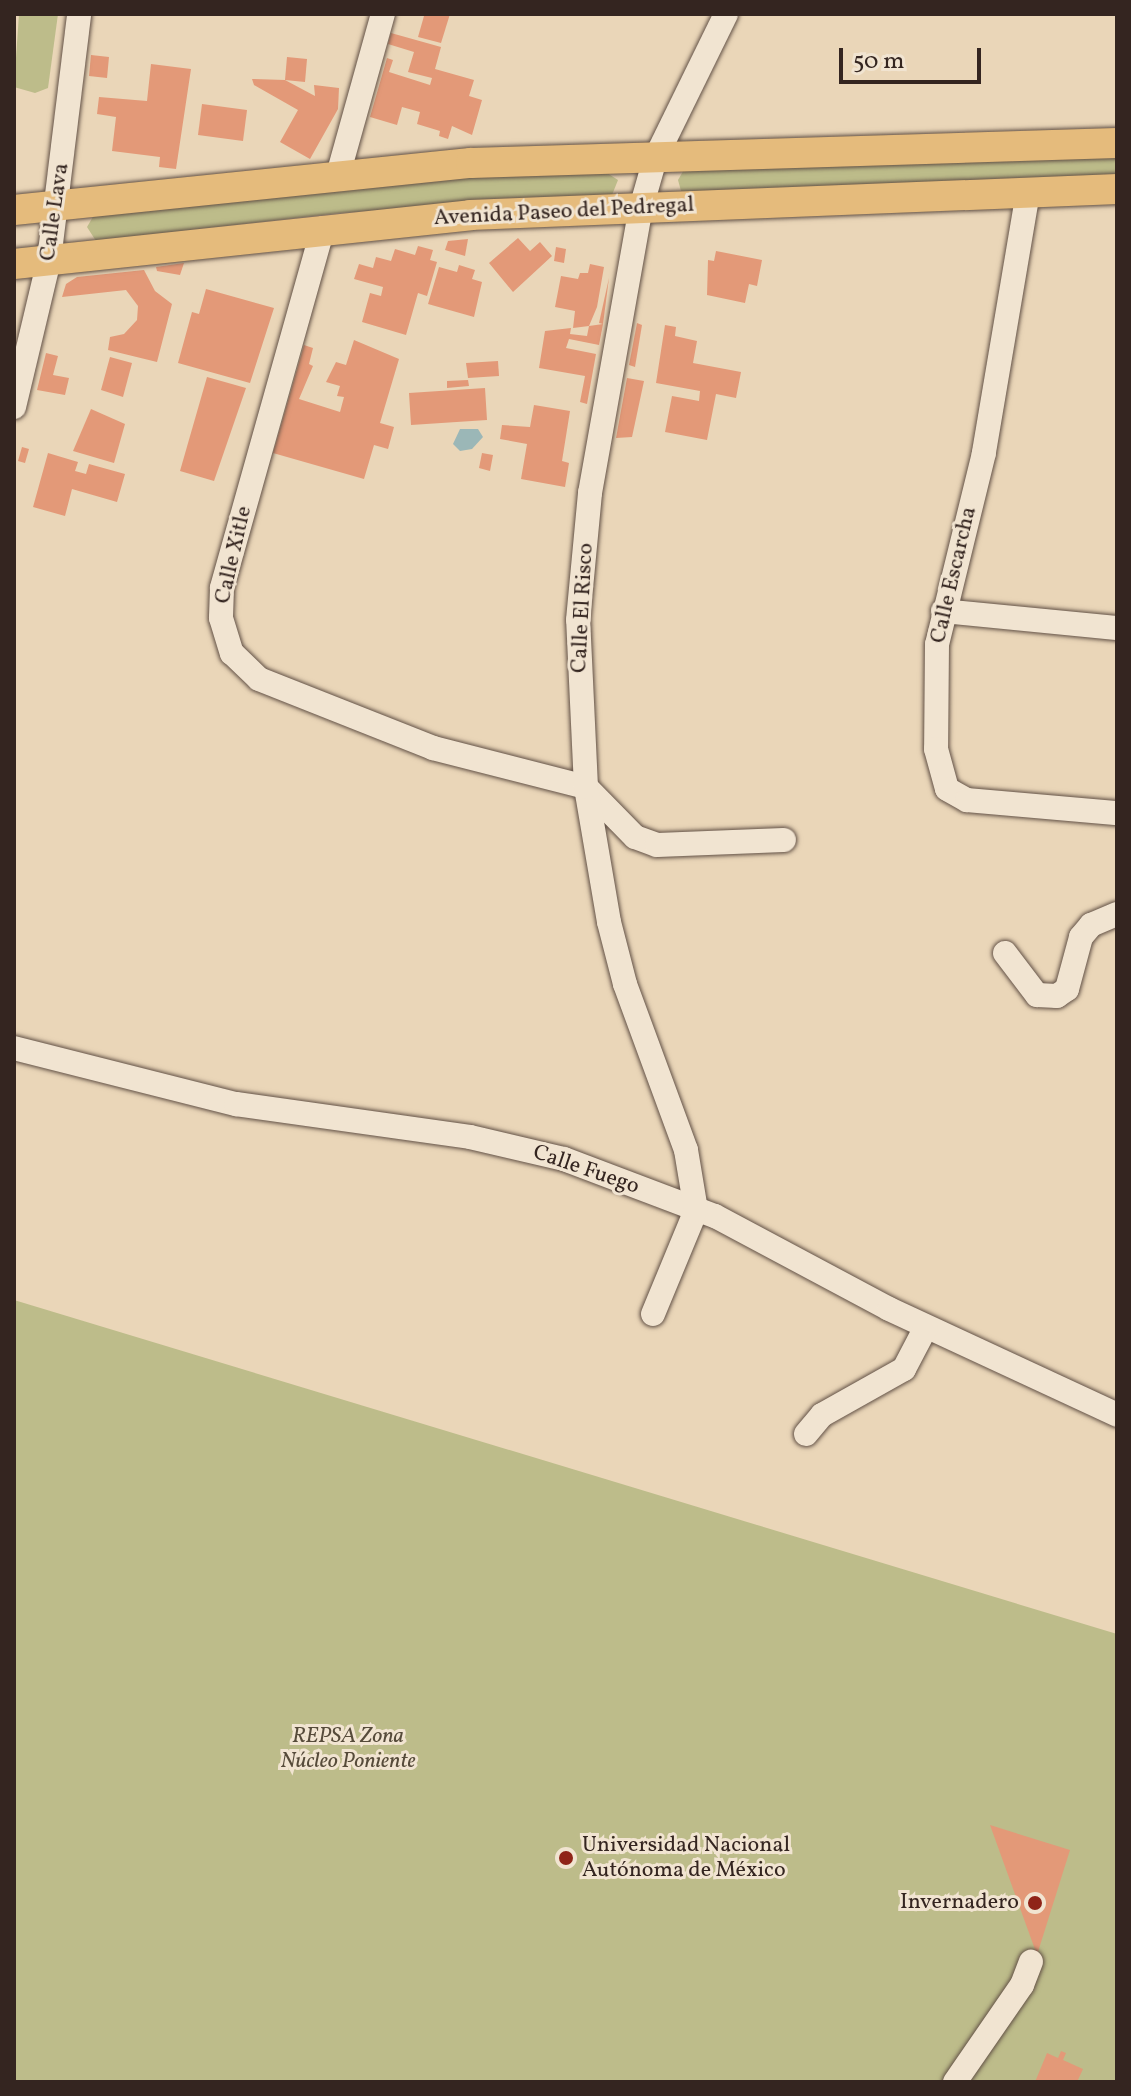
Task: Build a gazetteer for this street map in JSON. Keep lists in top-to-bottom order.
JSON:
{
  "streets": {
    "main road": ["Avenida Paseo del Pedregal"],
    "street": [
      "Calle Lava",
      "Calle Xitle",
      "Calle Escarcha",
      "Calle El Risco",
      "Calle Fuego"
    ]
  },
  "crossings": [
    ["Calle Lava", "Avenida Paseo del Pedregal"],
    ["Avenida Paseo del Pedregal", "Calle Xitle"],
    ["Avenida Paseo del Pedregal", "Calle Escarcha"],
    ["Avenida Paseo del Pedregal", "Calle El Risco"],
    ["Calle Xitle", "Calle El Risco"],
    ["Calle El Risco", "Calle Fuego"]
  ],
  "parks": ["REPSA Zona Núcleo Poniente"],
  "places": ["Universidad Nacional Autónoma de México", "Invernadero"],
  "scale_bar": "50 m"
}
